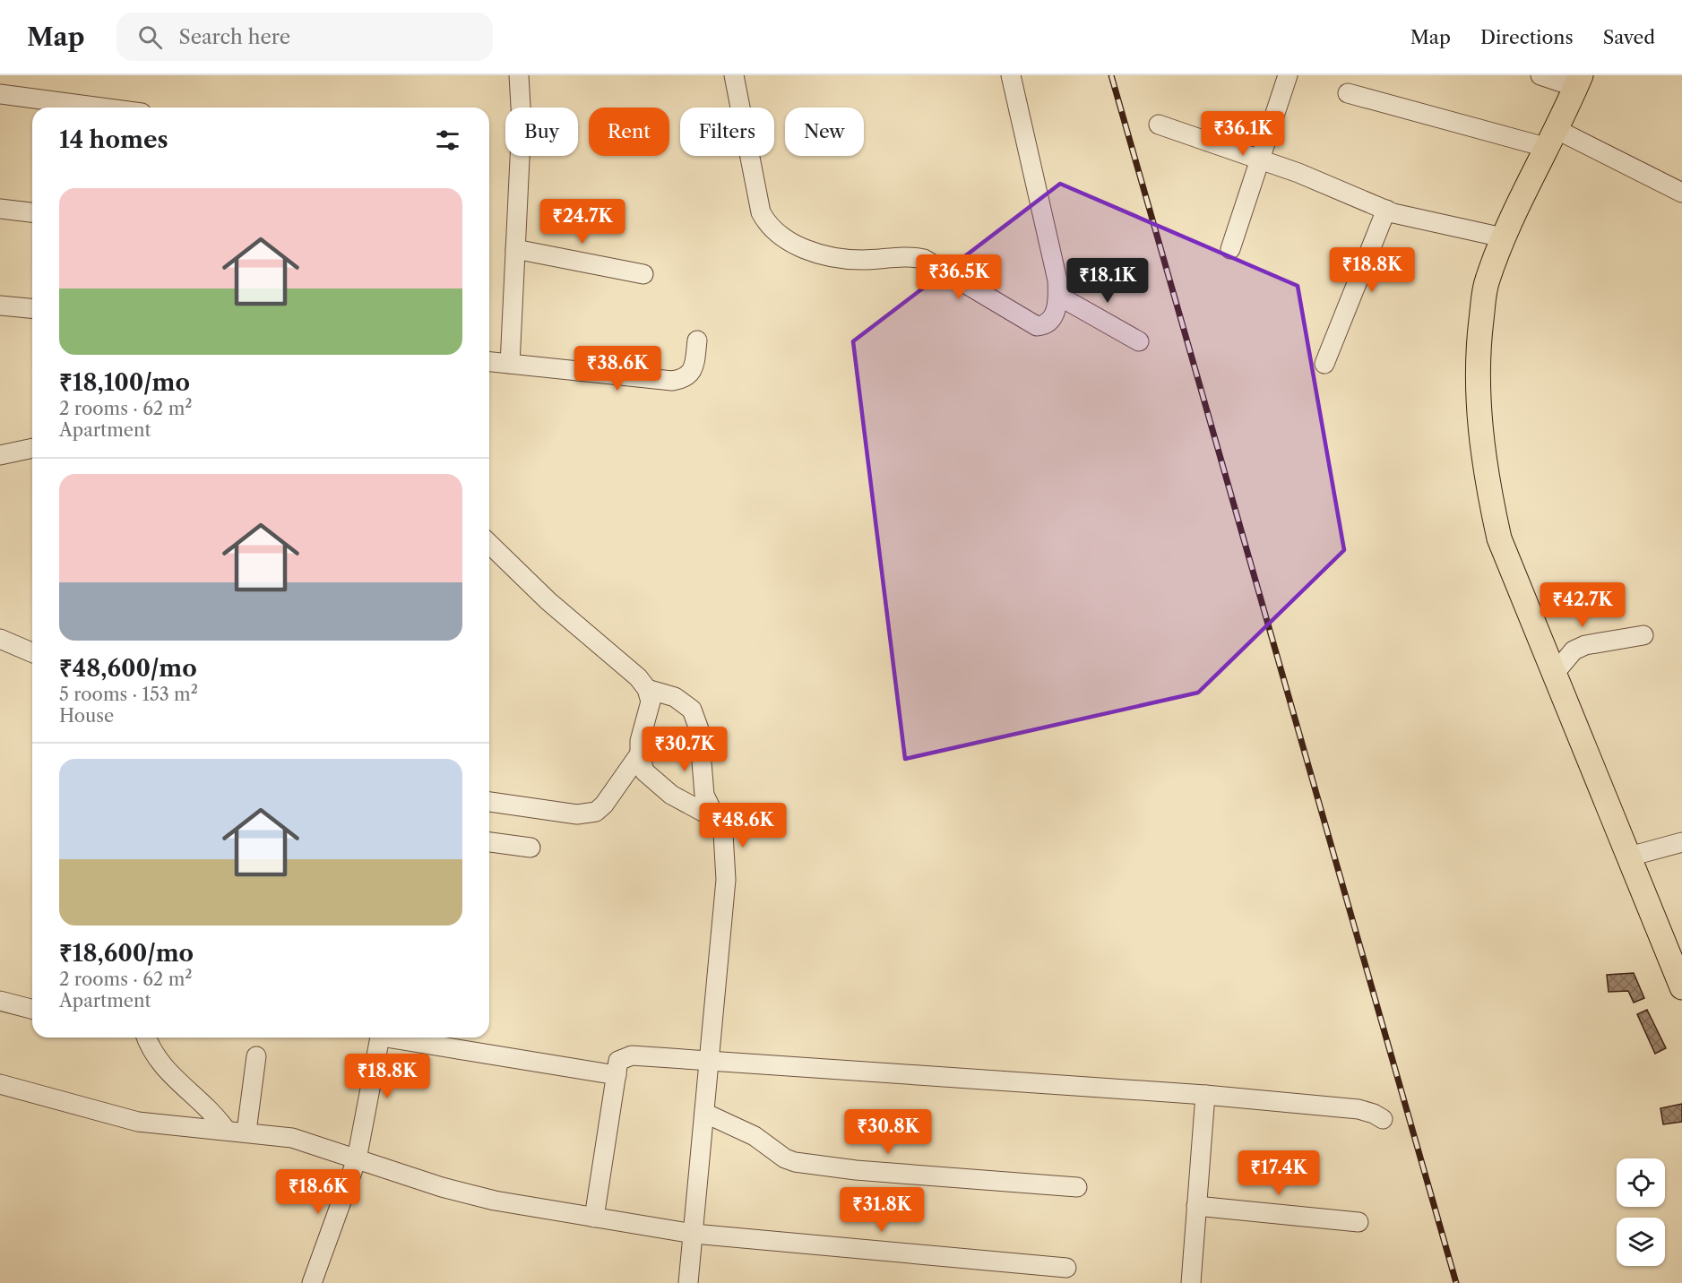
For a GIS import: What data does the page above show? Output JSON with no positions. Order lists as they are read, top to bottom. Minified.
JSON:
{"page":{"header":"Map","search":"Search here","nav":["Map","Directions","Saved"],"chip":["Buy","Rent","Filters","New"],"heading":"14 homes","price":["₹36.1K","₹24.7K","₹18.8K","₹36.5K","₹18.1K","₹38.6K","₹42.7K","₹30.7K","₹48.6K","₹18.8K","₹30.8K","₹17.4K","₹18.6K","₹31.8K"],"list":[{"name":"₹18,100/mo","note":"2 rooms · 62 m² · Apartment"},{"name":"₹48,600/mo","note":"5 rooms · 153 m² · House"},{"name":"₹18,600/mo","note":"2 rooms · 62 m² · Apartment"}]}}
